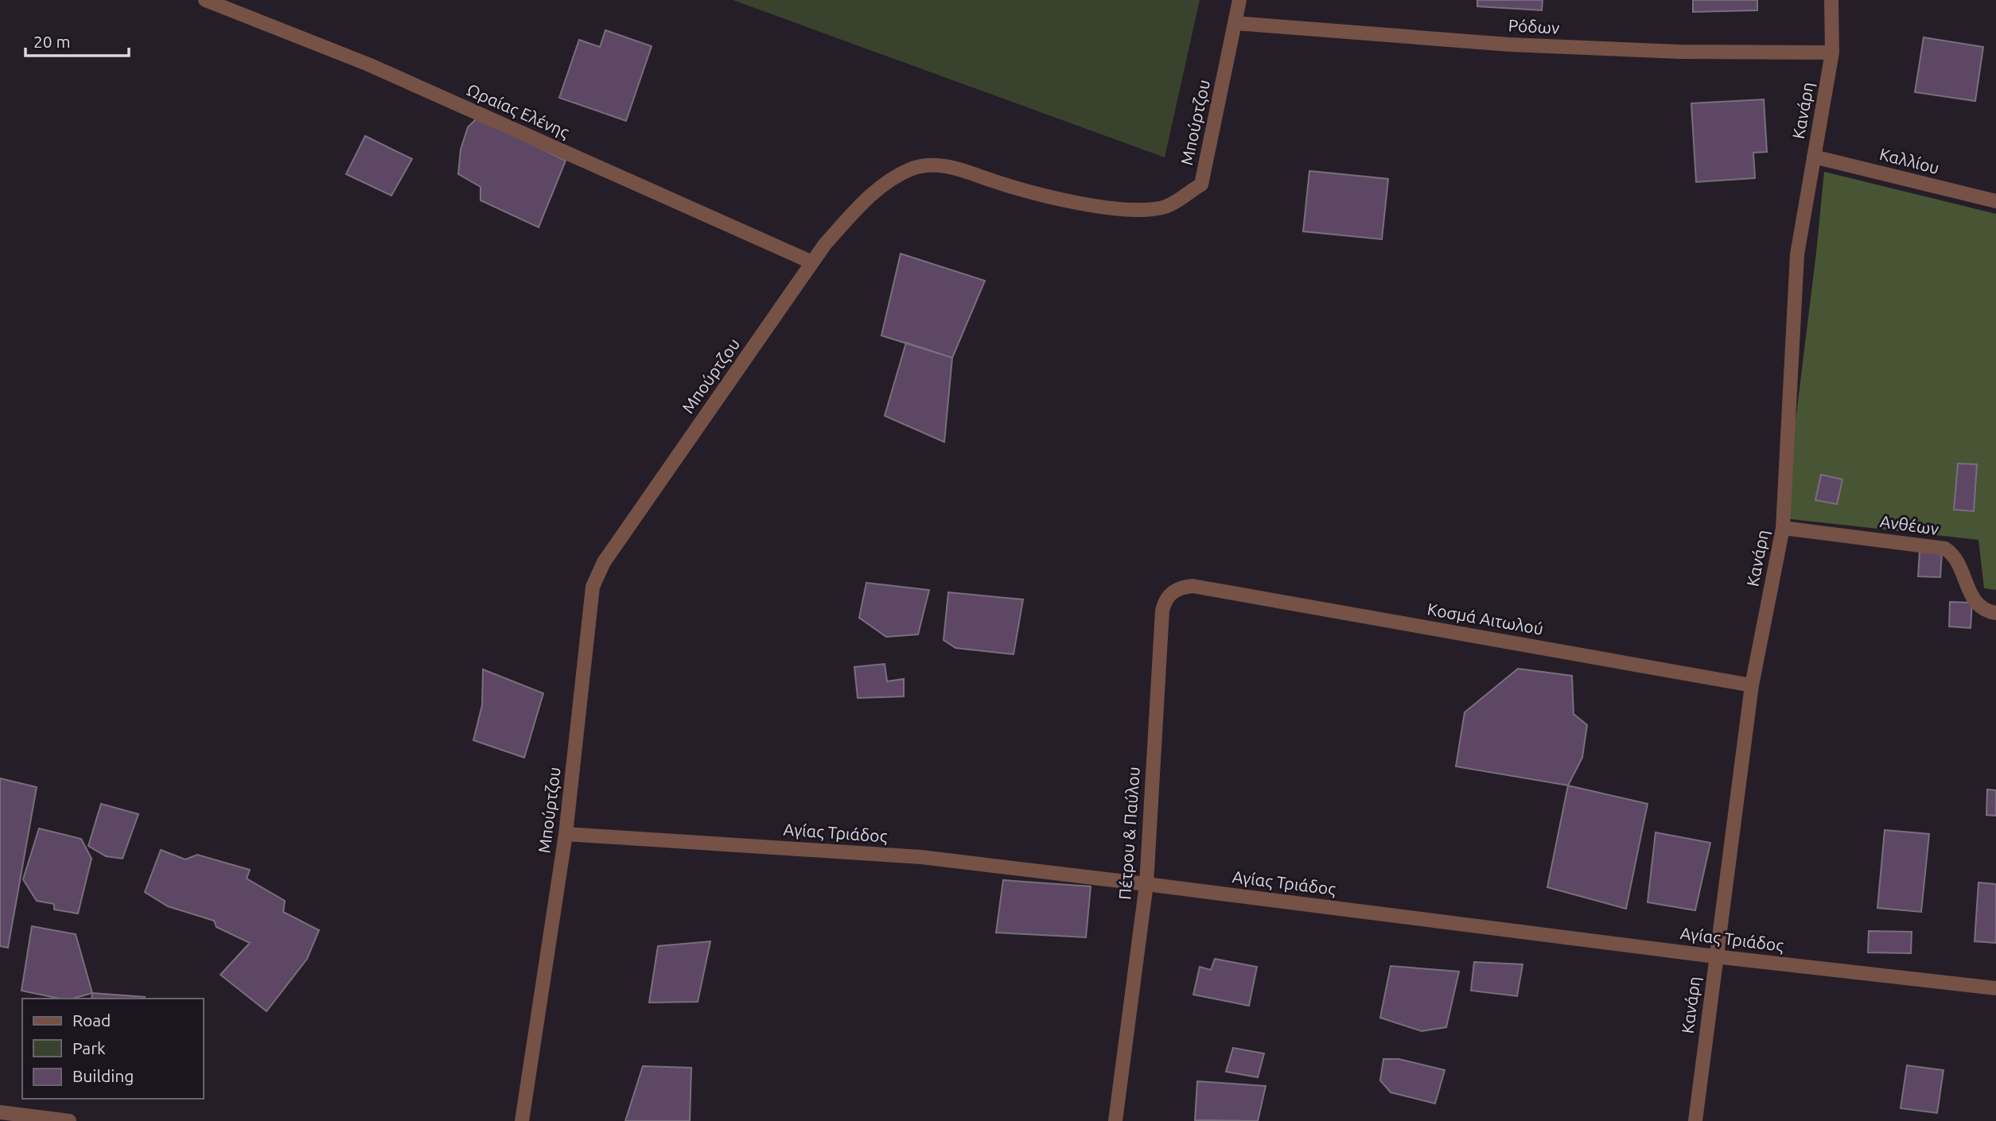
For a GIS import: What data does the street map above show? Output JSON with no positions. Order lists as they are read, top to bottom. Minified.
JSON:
{"streets":{"street":["Ρόδων","Κανάρη","Ωραίας Ελένης","Μπούρτζου","Καλλίου","Ανθέων","Κοσμά Αιτωλού","Αγίας Τριάδος","Πέτρου & Παύλου"]},"crossings":[["Ρόδων","Κανάρη"],["Ρόδων","Μπούρτζου"],["Κανάρη","Καλλίου"],["Κανάρη","Ανθέων"],["Κανάρη","Κοσμά Αιτωλού"],["Κανάρη","Αγίας Τριάδος"],["Ωραίας Ελένης","Μπούρτζου"],["Μπούρτζου","Αγίας Τριάδος"],["Κοσμά Αιτωλού","Πέτρου & Παύλου"],["Αγίας Τριάδος","Πέτρου & Παύλου"]],"legend":["Road","Park","Building"],"scale_bar":"20 m"}
